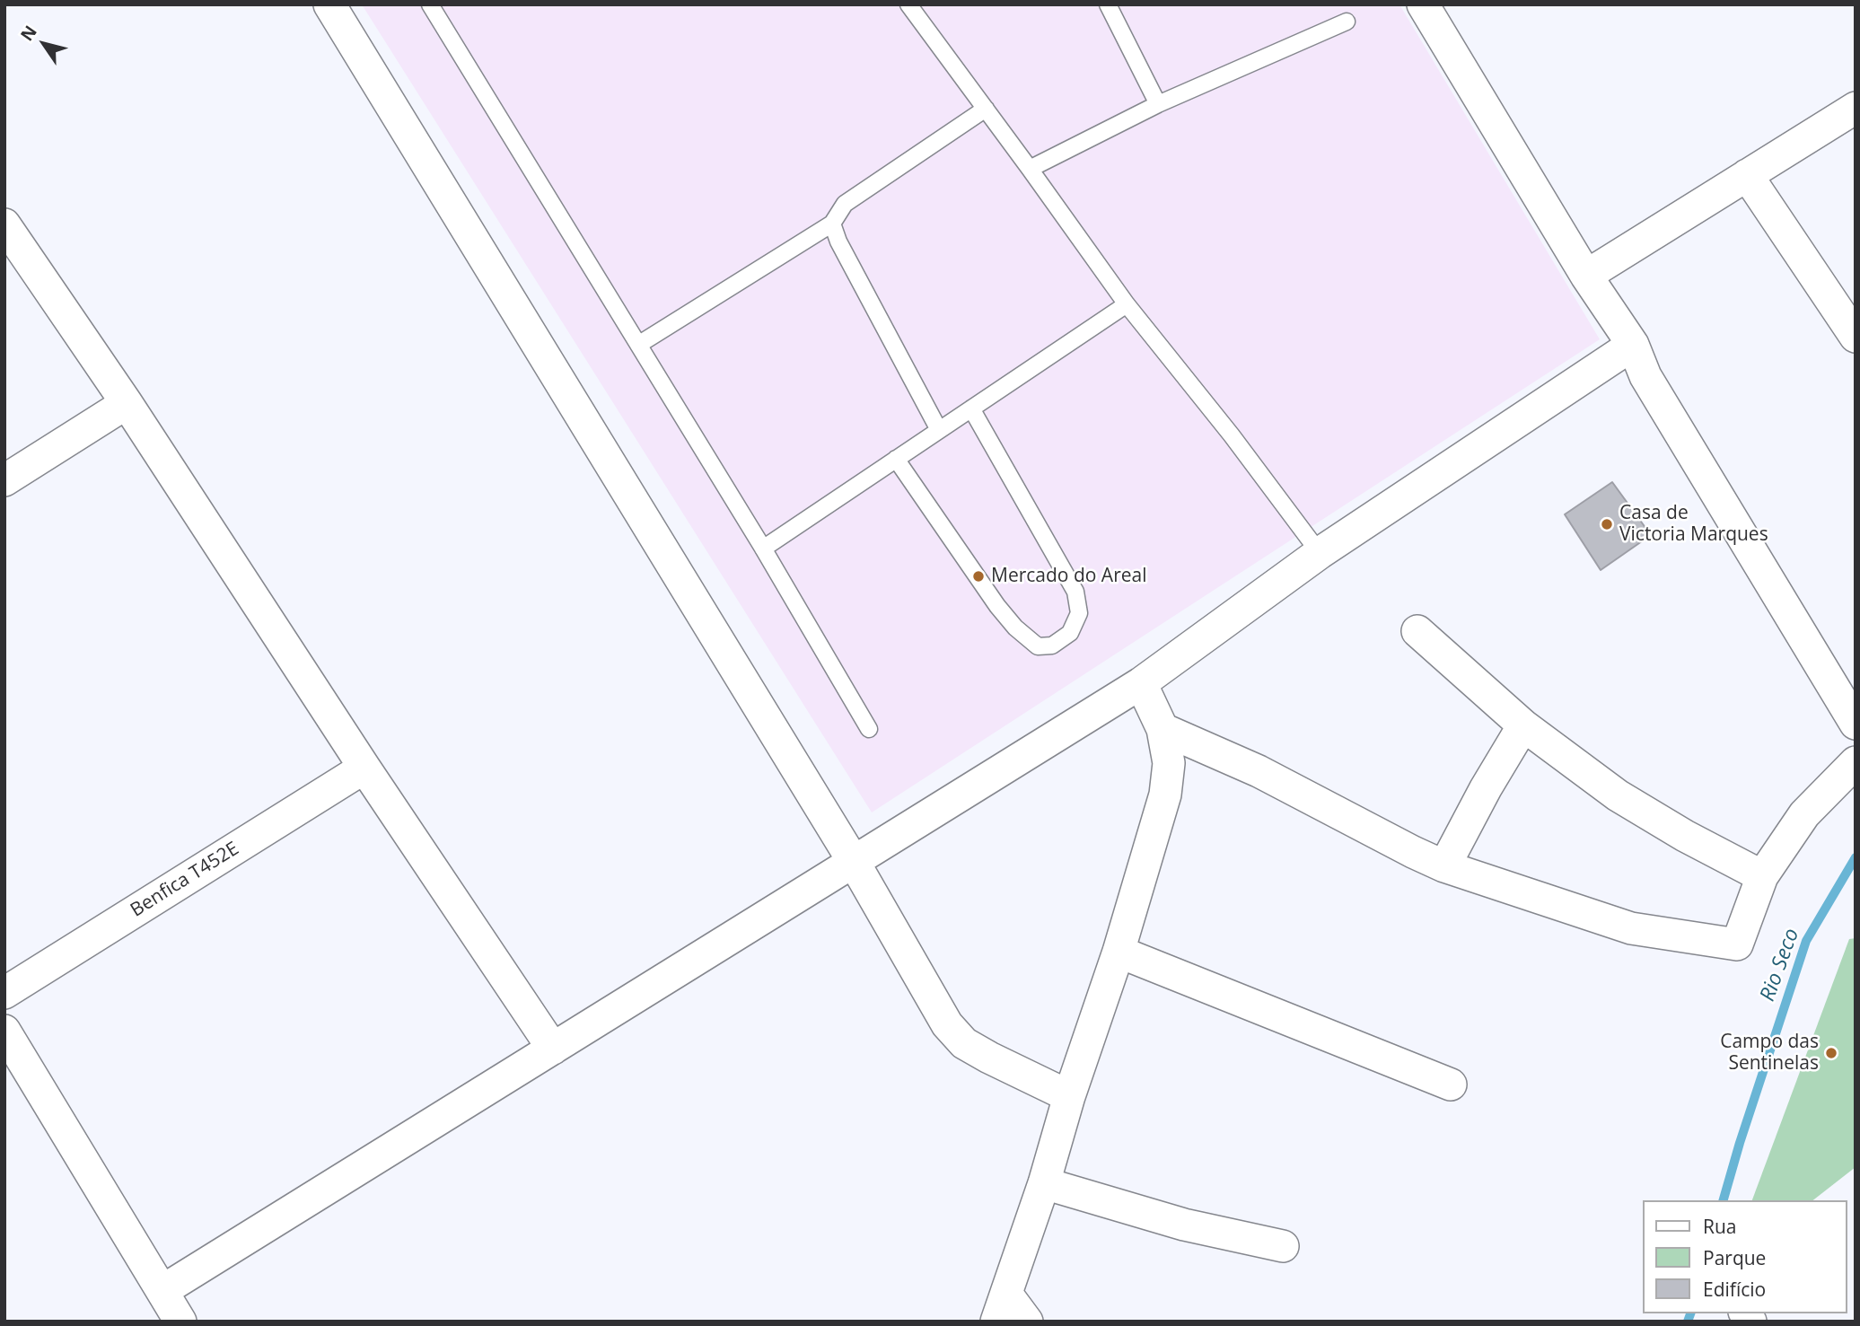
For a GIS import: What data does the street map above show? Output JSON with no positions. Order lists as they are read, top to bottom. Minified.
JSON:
{"streets":{"street":["Benfica T452E"]},"water":["Rio Seco"],"places":["Casa de Victoria Marques","Mercado do Areal","Campo das Sentinelas"],"legend":["Rua","Parque","Edifício"],"north":"top left"}
